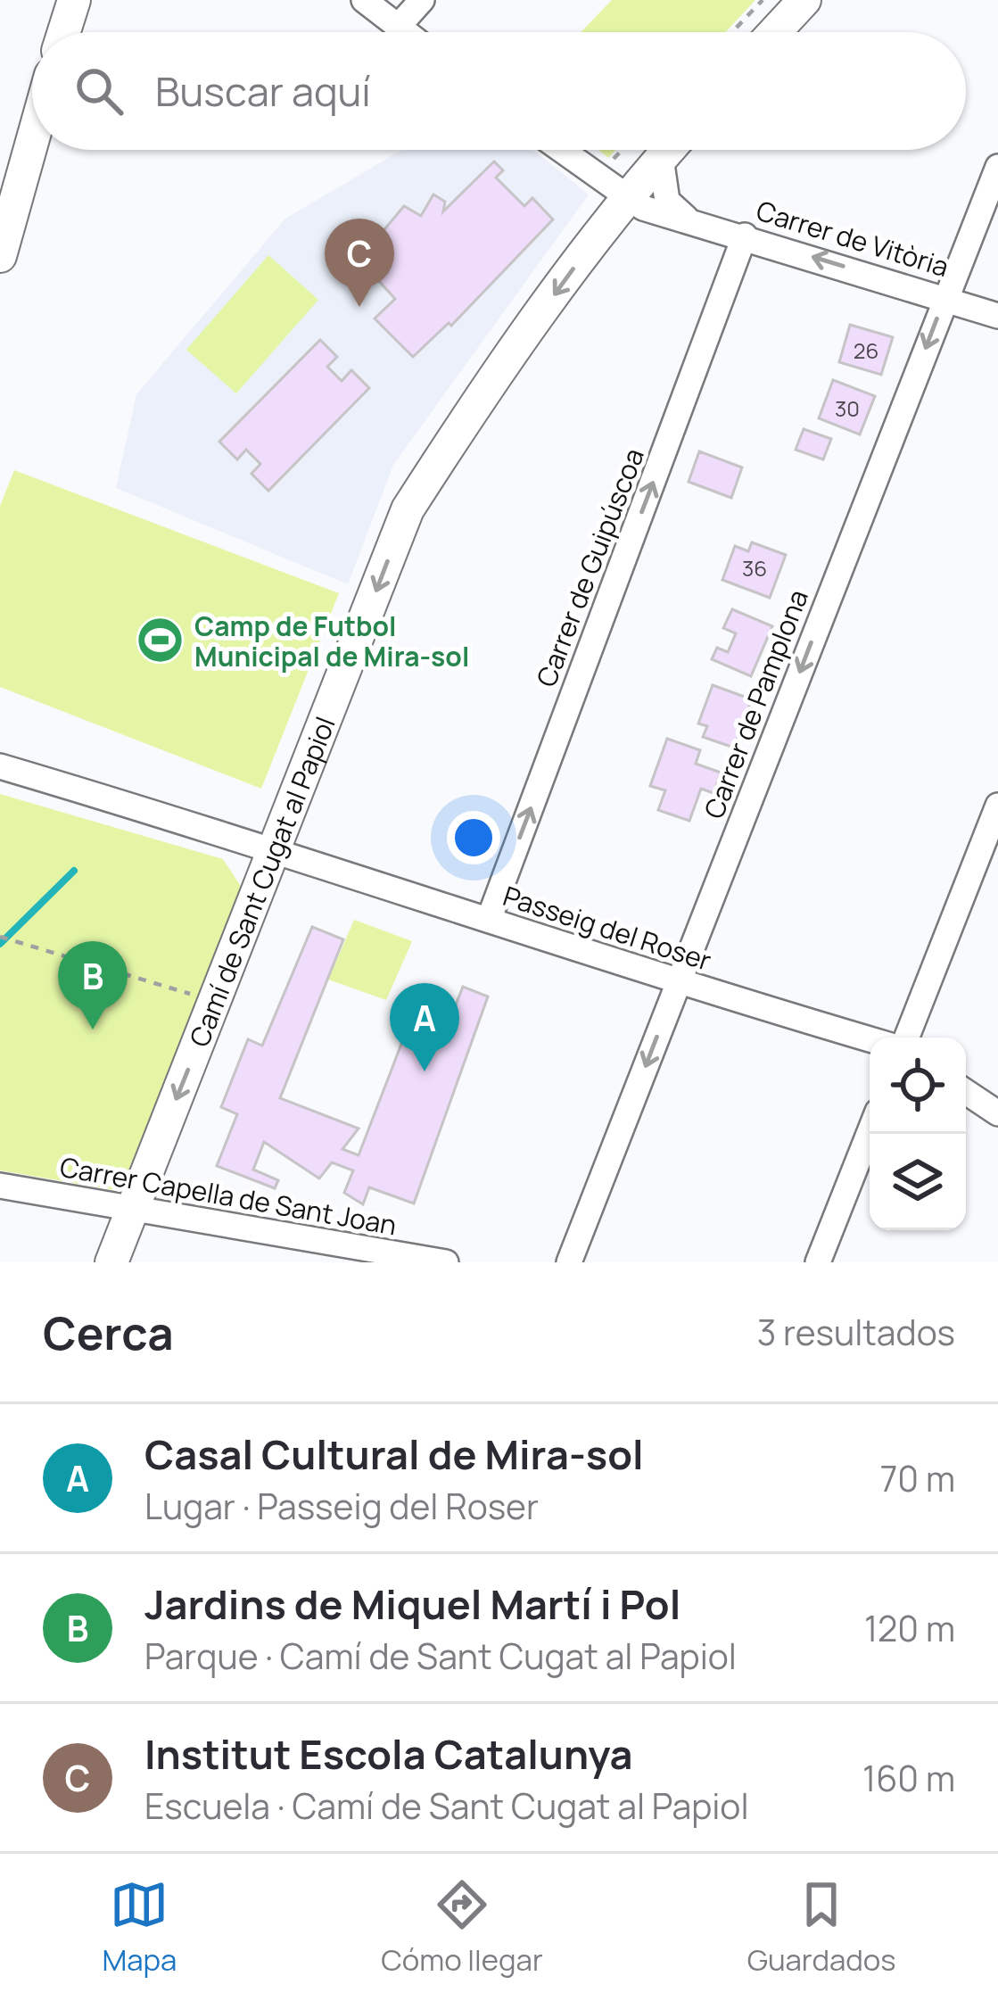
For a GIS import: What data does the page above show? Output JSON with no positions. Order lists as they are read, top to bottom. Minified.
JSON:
{"streets":{"street":["Carrer de Vitòria","Carrer de Guipúscoa","Carrer de Pamplona","Camí de Sant Cugat al Papiol","Passeig del Roser","Carrer Capella de Sant Joan"]},"crossings":[["Carrer de Vitòria","Carrer de Guipúscoa"],["Carrer de Vitòria","Carrer de Pamplona"],["Carrer de Vitòria","Camí de Sant Cugat al Papiol"],["Carrer de Guipúscoa","Passeig del Roser"],["Carrer de Pamplona","Passeig del Roser"],["Camí de Sant Cugat al Papiol","Passeig del Roser"],["Camí de Sant Cugat al Papiol","Carrer Capella de Sant Joan"]],"one_way":["Carrer de Vitòria","Carrer de Guipúscoa","Carrer de Pamplona","Camí de Sant Cugat al Papiol"],"places":{"sports":["Camp de Futbol Municipal de Mira-sol"]},"house_numbers":["26","30","36"],"page":{"search":"Buscar aquí","pins":["C","B","A"],"heading":["Cerca","3 resultados"],"list":[{"mark":"A","name":"Casal Cultural de Mira-sol","note":"Lugar · Passeig del Roser","value":"70 m"},{"mark":"B","name":"Jardins de Miquel Martí i Pol","note":"Parque · Camí de Sant Cugat al Papiol","value":"120 m"},{"mark":"C","name":"Institut Escola Catalunya","note":"Escuela · Camí de Sant Cugat al Papiol","value":"160 m"}],"nav":["Mapa","Cómo llegar","Guardados"]}}
